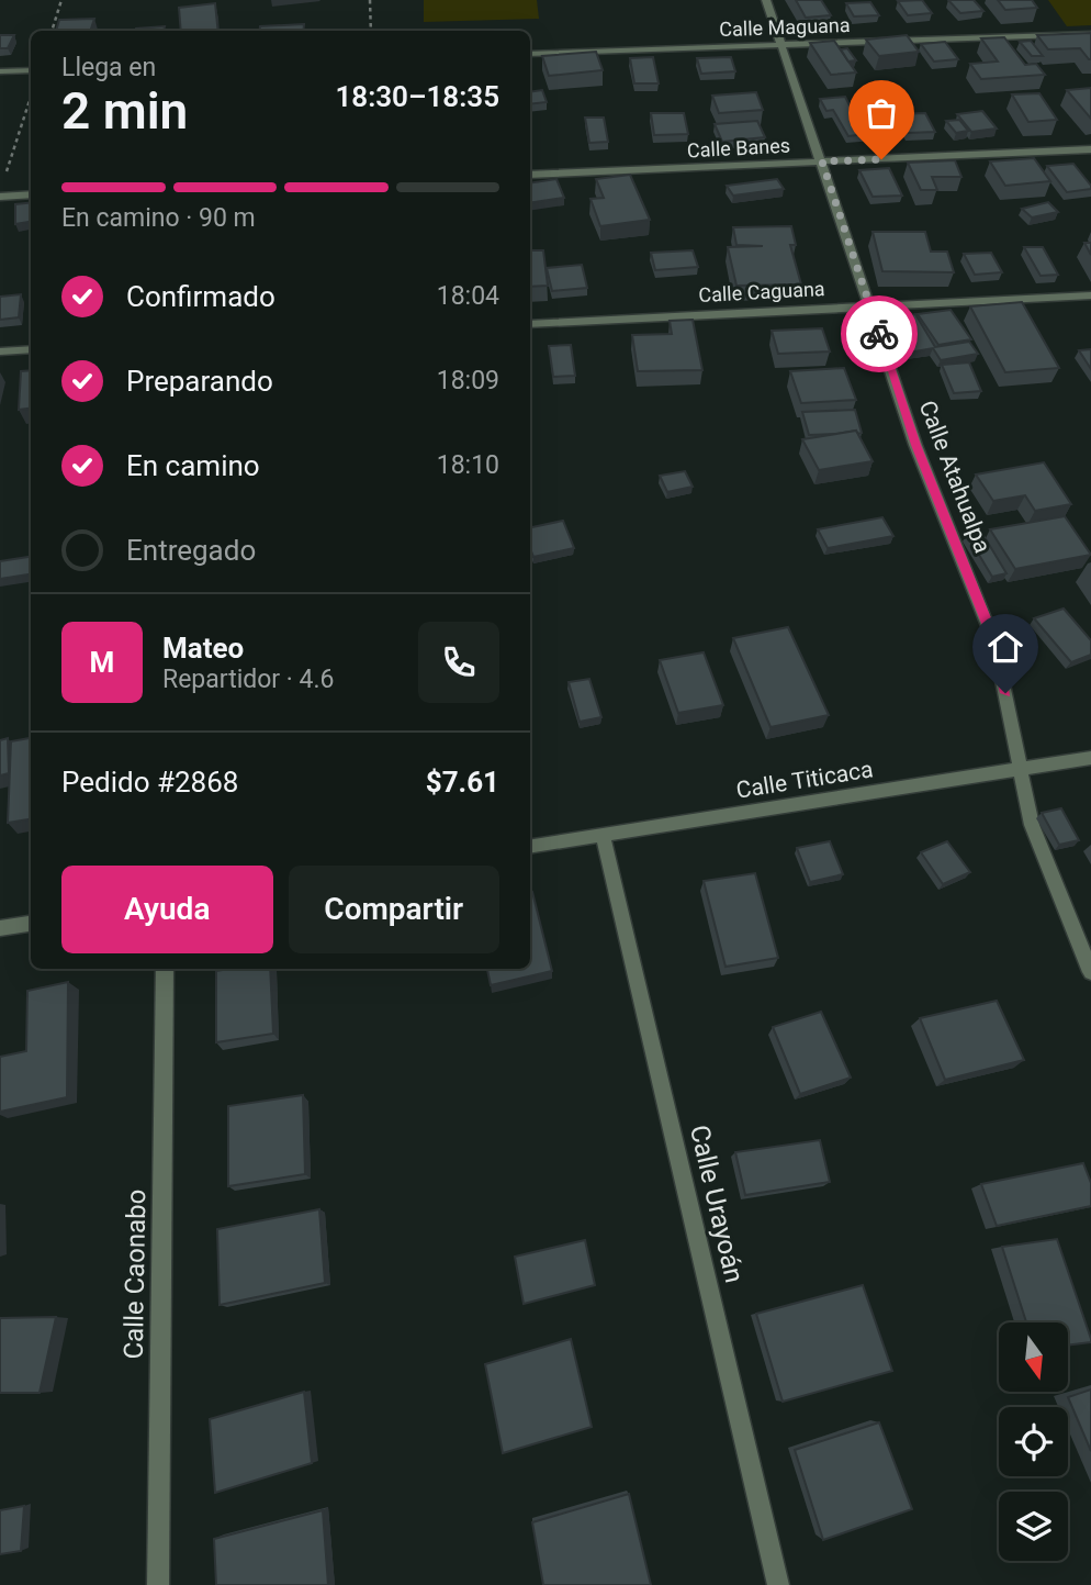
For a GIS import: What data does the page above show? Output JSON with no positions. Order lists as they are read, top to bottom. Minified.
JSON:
{"streets":{"street":["Calle Maguana","Calle Banes","Calle Caguana","Calle Atahualpa","Calle Titicaca","Calle Urayoán","Calle Caonabo"]},"crossings":[["Calle Maguana","Calle Atahualpa"],["Calle Banes","Calle Atahualpa"],["Calle Caguana","Calle Atahualpa"],["Calle Atahualpa","Calle Titicaca"],["Calle Titicaca","Calle Urayoán"]],"north":"bottom","page":{"heading":["2 min","Llega en","18:30–18:35"],"panel":["Mateo","Repartidor · 4.6","Pedido #2868","$7.61"],"bar":"En camino · 90 m","list":[["Confirmado","18:04"],["Preparando","18:09"],["En camino","18:10"],"Entregado"],"round":"M","buttons":["Ayuda","Compartir"]}}
